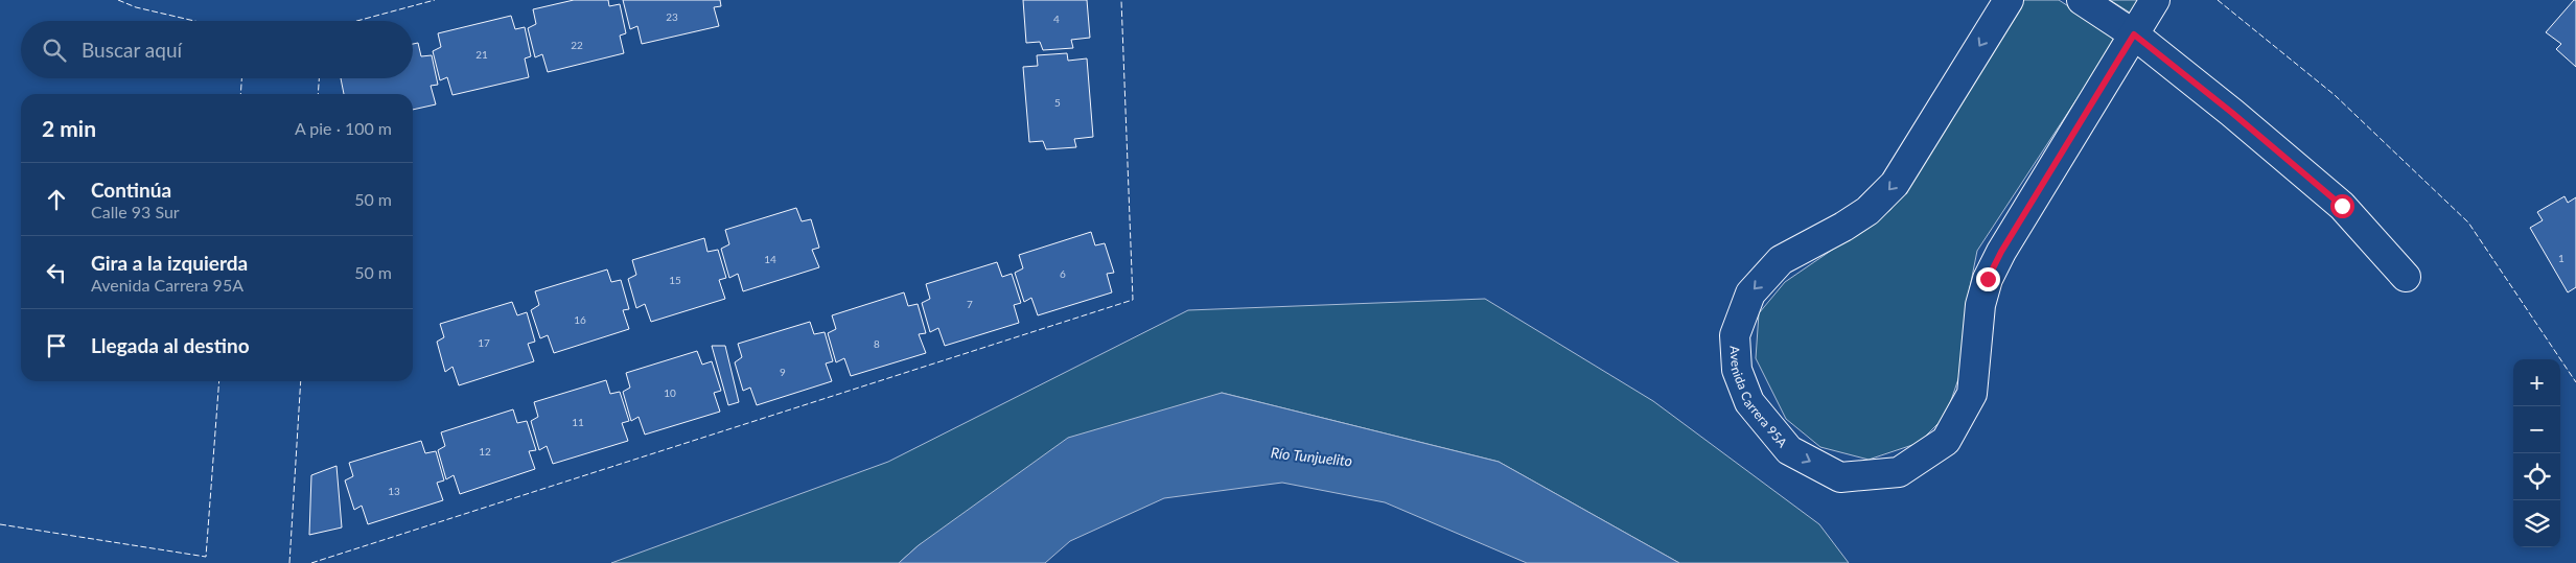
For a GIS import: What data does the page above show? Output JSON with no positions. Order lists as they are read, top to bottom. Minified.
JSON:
{"streets":{"main road":["Avenida Carrera 95A"]},"water":["Río Tunjuelito"],"house_numbers":["23","4","22","21","5","1","14","6","15","7","16","17","8","9","10","11","12","13"],"page":{"search":"Buscar aquí","heading":["2 min","A pie · 100 m"],"list":[["Continúa","Calle 93 Sur","50 m"],["Gira a la izquierda","Avenida Carrera 95A","50 m"],"Llegada al destino"],"map_buttons":["+","−"]}}
